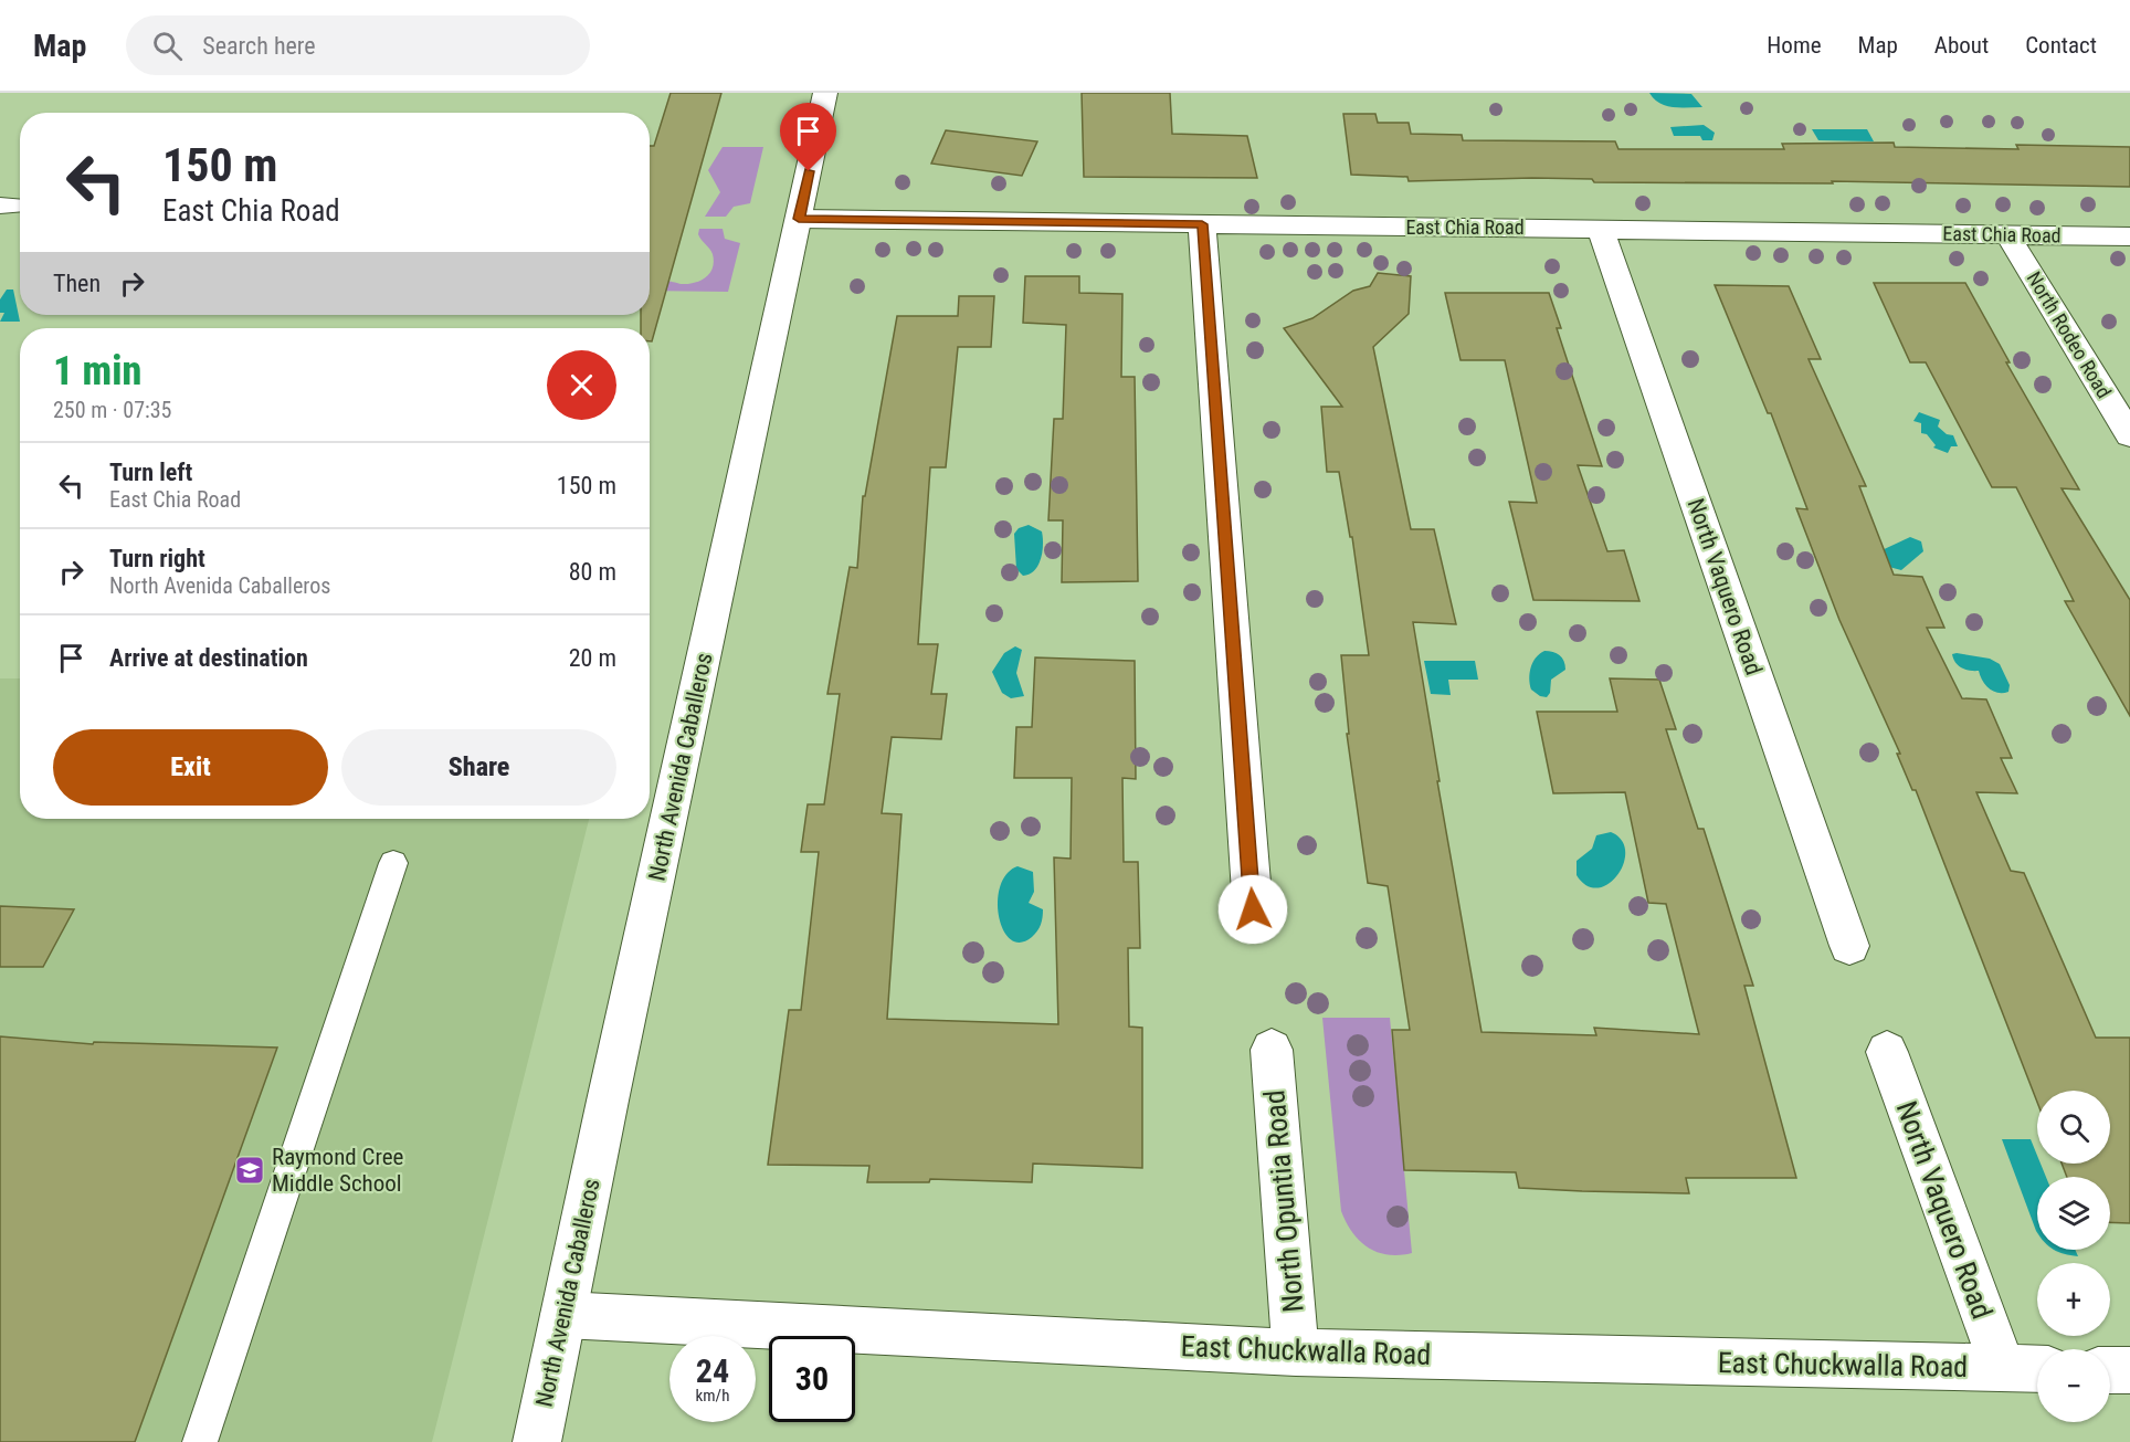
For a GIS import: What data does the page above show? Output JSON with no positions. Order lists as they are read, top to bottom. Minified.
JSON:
{"streets":{"street":["East Chia Road","North Rodeo Road","North Vaquero Road","North Avenida Caballeros","North Opuntia Road","East Chuckwalla Road"]},"crossings":[["East Chia Road","North Rodeo Road"],["East Chia Road","North Vaquero Road"],["East Chia Road","North Avenida Caballeros"],["North Vaquero Road","East Chuckwalla Road"],["North Avenida Caballeros","East Chuckwalla Road"],["North Opuntia Road","East Chuckwalla Road"]],"places":{"school or university":["Raymond Cree Middle School"]},"page":{"header":"Map","search":"Search here","nav":["Home","Map","About","Contact"],"turn":["150 m","East Chia Road"],"then":"Then","heading":["1 min","250 m · 07:35"],"list":[{"name":"Turn left","note":"East Chia Road","value":"150 m"},{"name":"Turn right","note":"North Avenida Caballeros","value":"80 m"},{"name":"Arrive at destination","value":"20 m"}],"buttons":["Exit","Share"],"map_buttons":["+","−"],"speed":"24 km/h","limit":"30"}}
